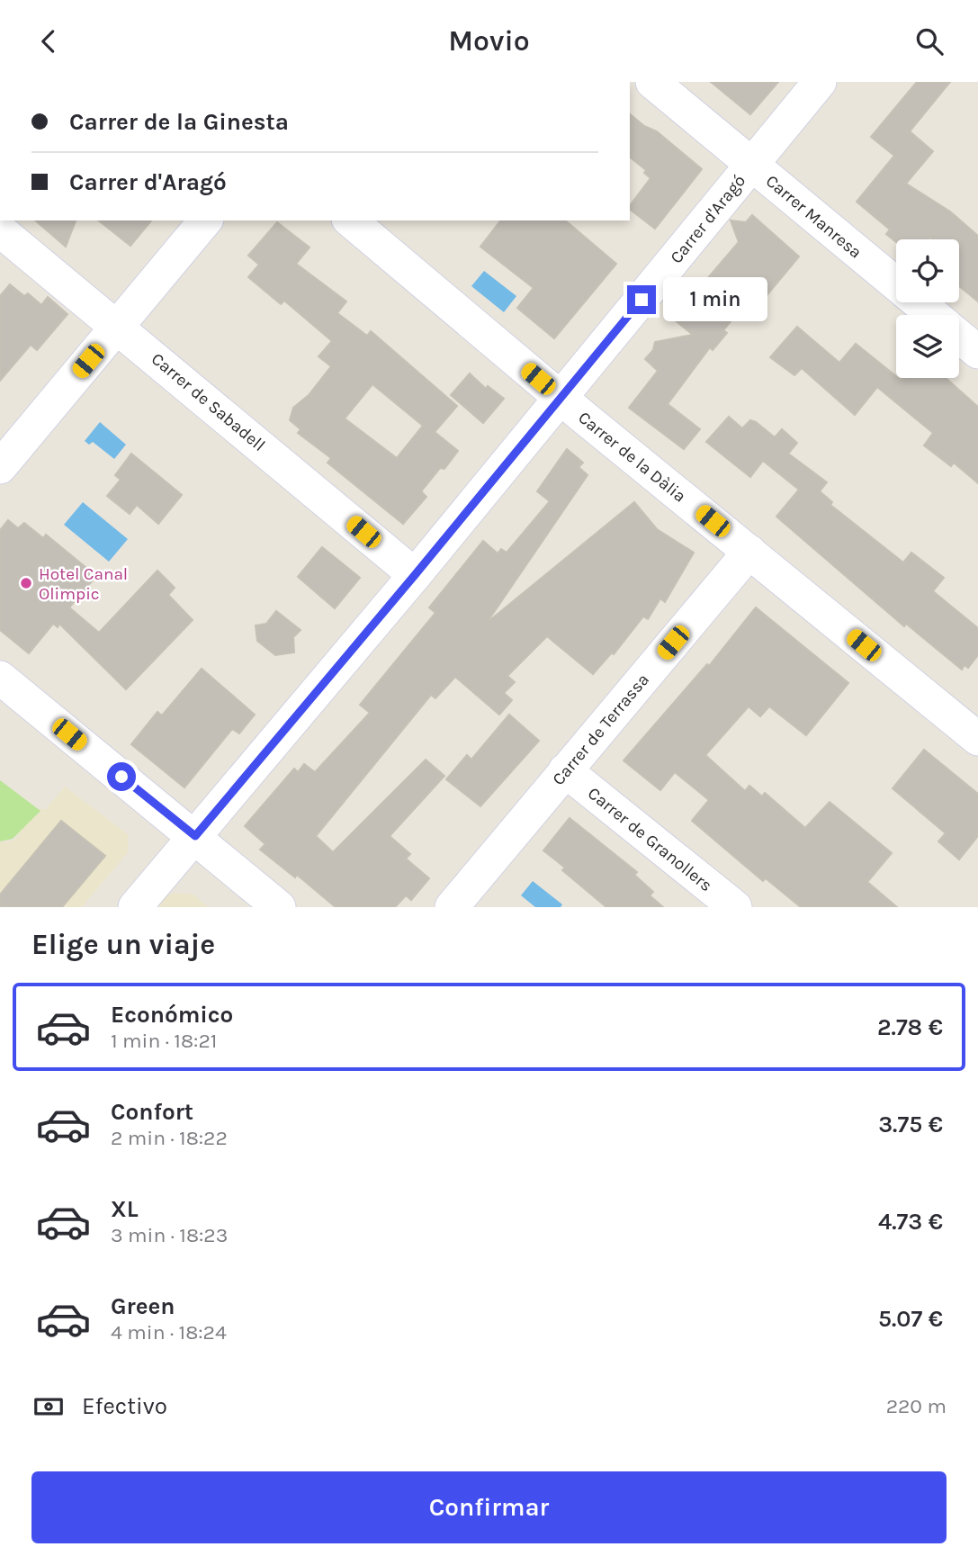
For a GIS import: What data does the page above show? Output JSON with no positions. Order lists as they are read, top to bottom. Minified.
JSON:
{"streets":{"street":["Carrer Manresa","Carrer d'Aragó","Carrer de Sabadell","Carrer de la Dàlia","Carrer de Terrassa","Carrer de Granollers"]},"crossings":[["Carrer Manresa","Carrer d'Aragó"],["Carrer d'Aragó","Carrer de Sabadell"],["Carrer d'Aragó","Carrer de la Dàlia"],["Carrer de la Dàlia","Carrer de Terrassa"],["Carrer de Terrassa","Carrer de Granollers"]],"places":["Hotel Canal Olimpic"],"page":{"header":"Movio","banner":["Carrer de la Ginesta","Carrer d'Aragó"],"bubble":"1 min","heading":"Elige un viaje","list":[{"name":"Económico","note":"1 min · 18:21","value":"2.78 €"},{"name":"Confort","note":"2 min · 18:22","value":"3.75 €"},{"name":"XL","note":"3 min · 18:23","value":"4.73 €"},{"name":"Green","note":"4 min · 18:24","value":"5.07 €"}],"pay":["Efectivo","220 m"],"buttons":"Confirmar"}}
